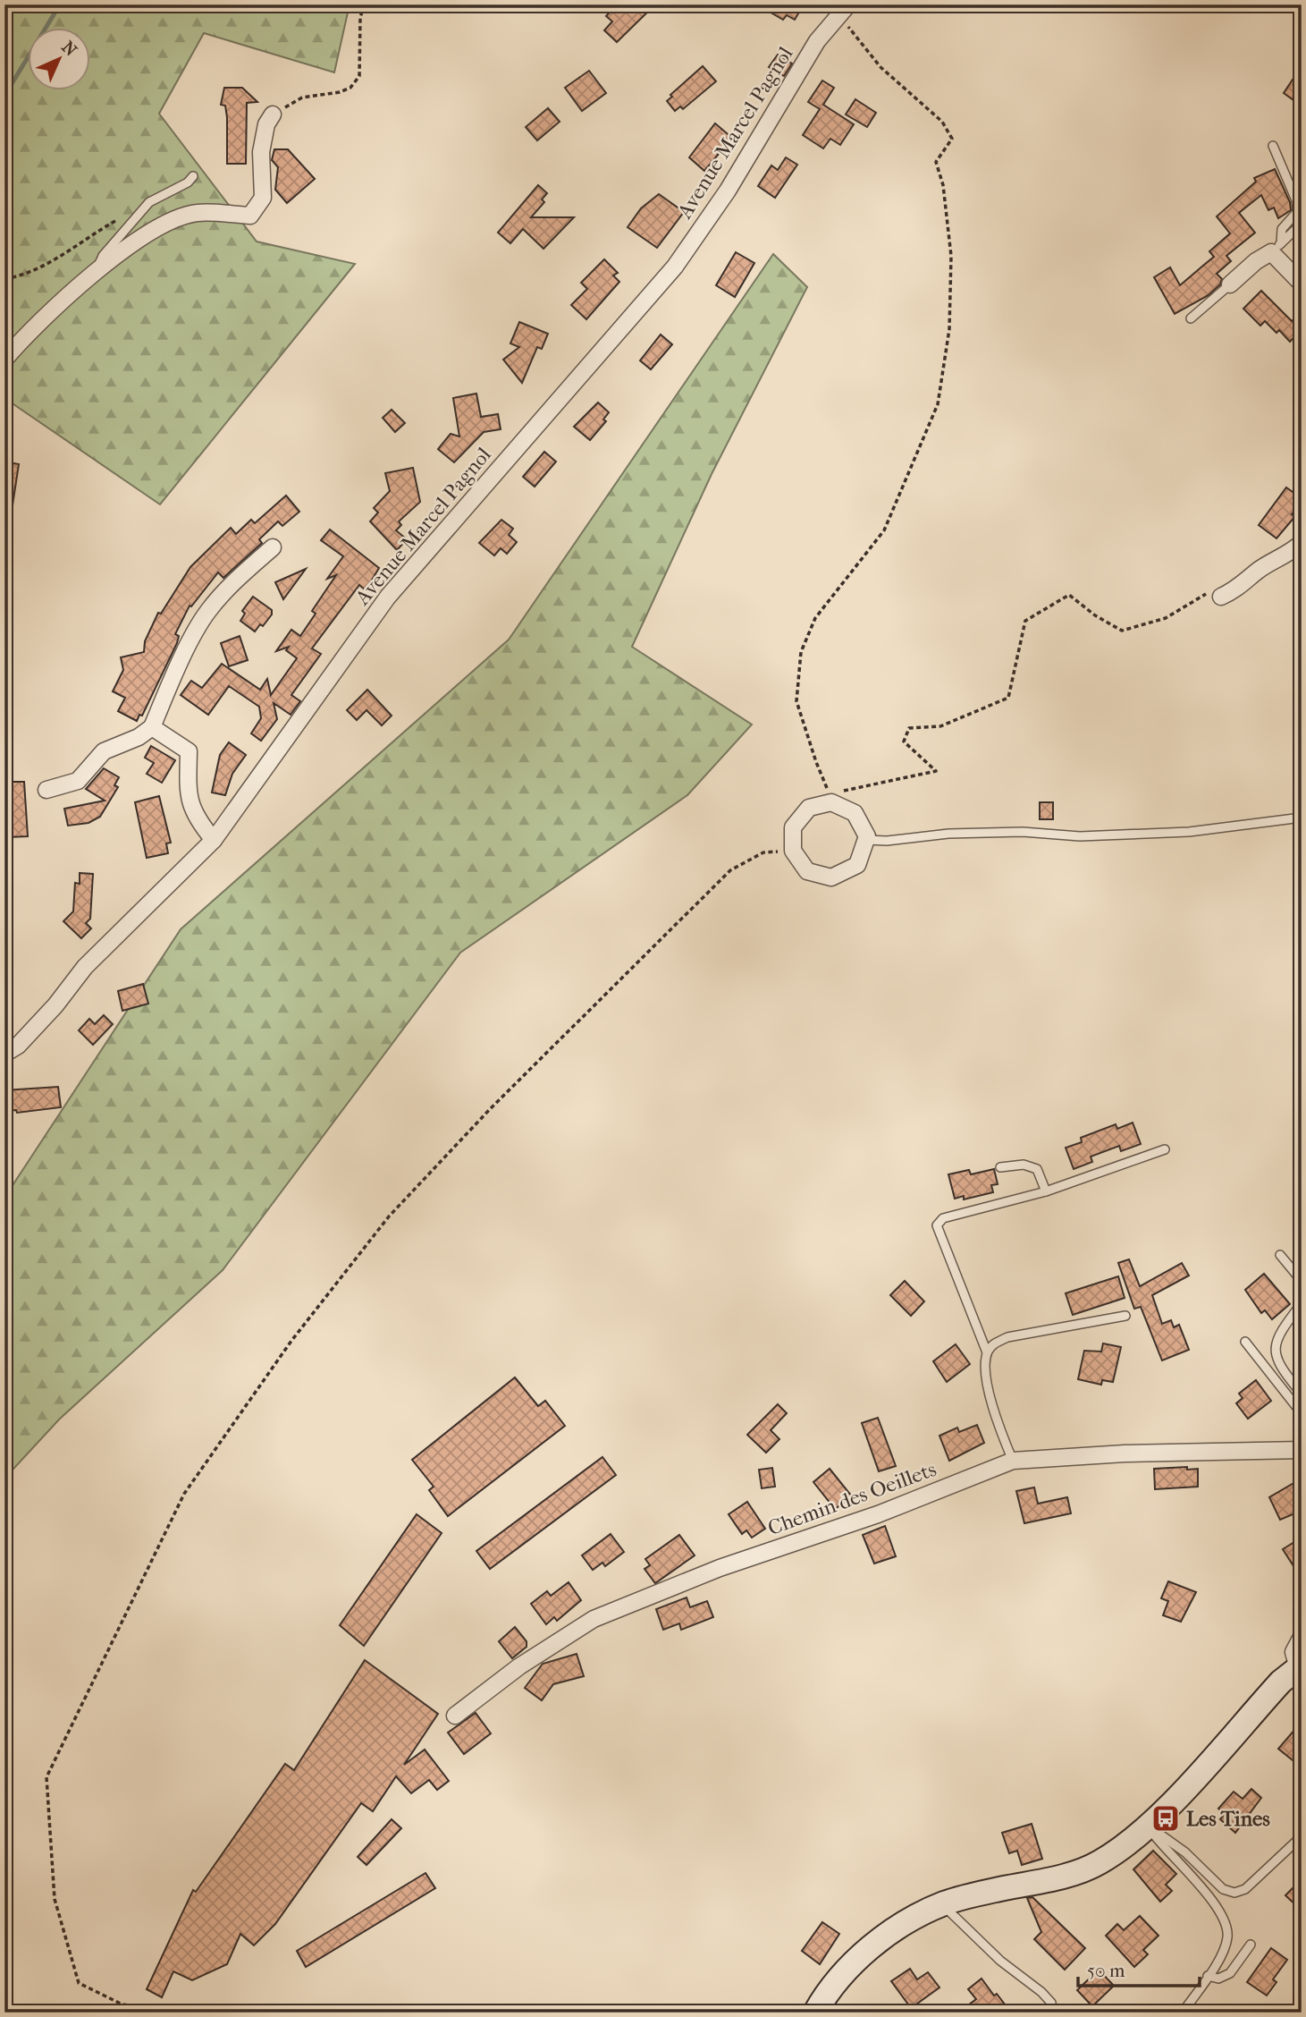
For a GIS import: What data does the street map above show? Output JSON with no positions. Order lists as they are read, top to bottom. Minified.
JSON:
{"streets":{"street":["Avenue Marcel Pagnol","Chemin des Oeillets"]},"places":{"bus stop":["Les Tines"]},"scale_bar":"50 m","north":"top right"}
